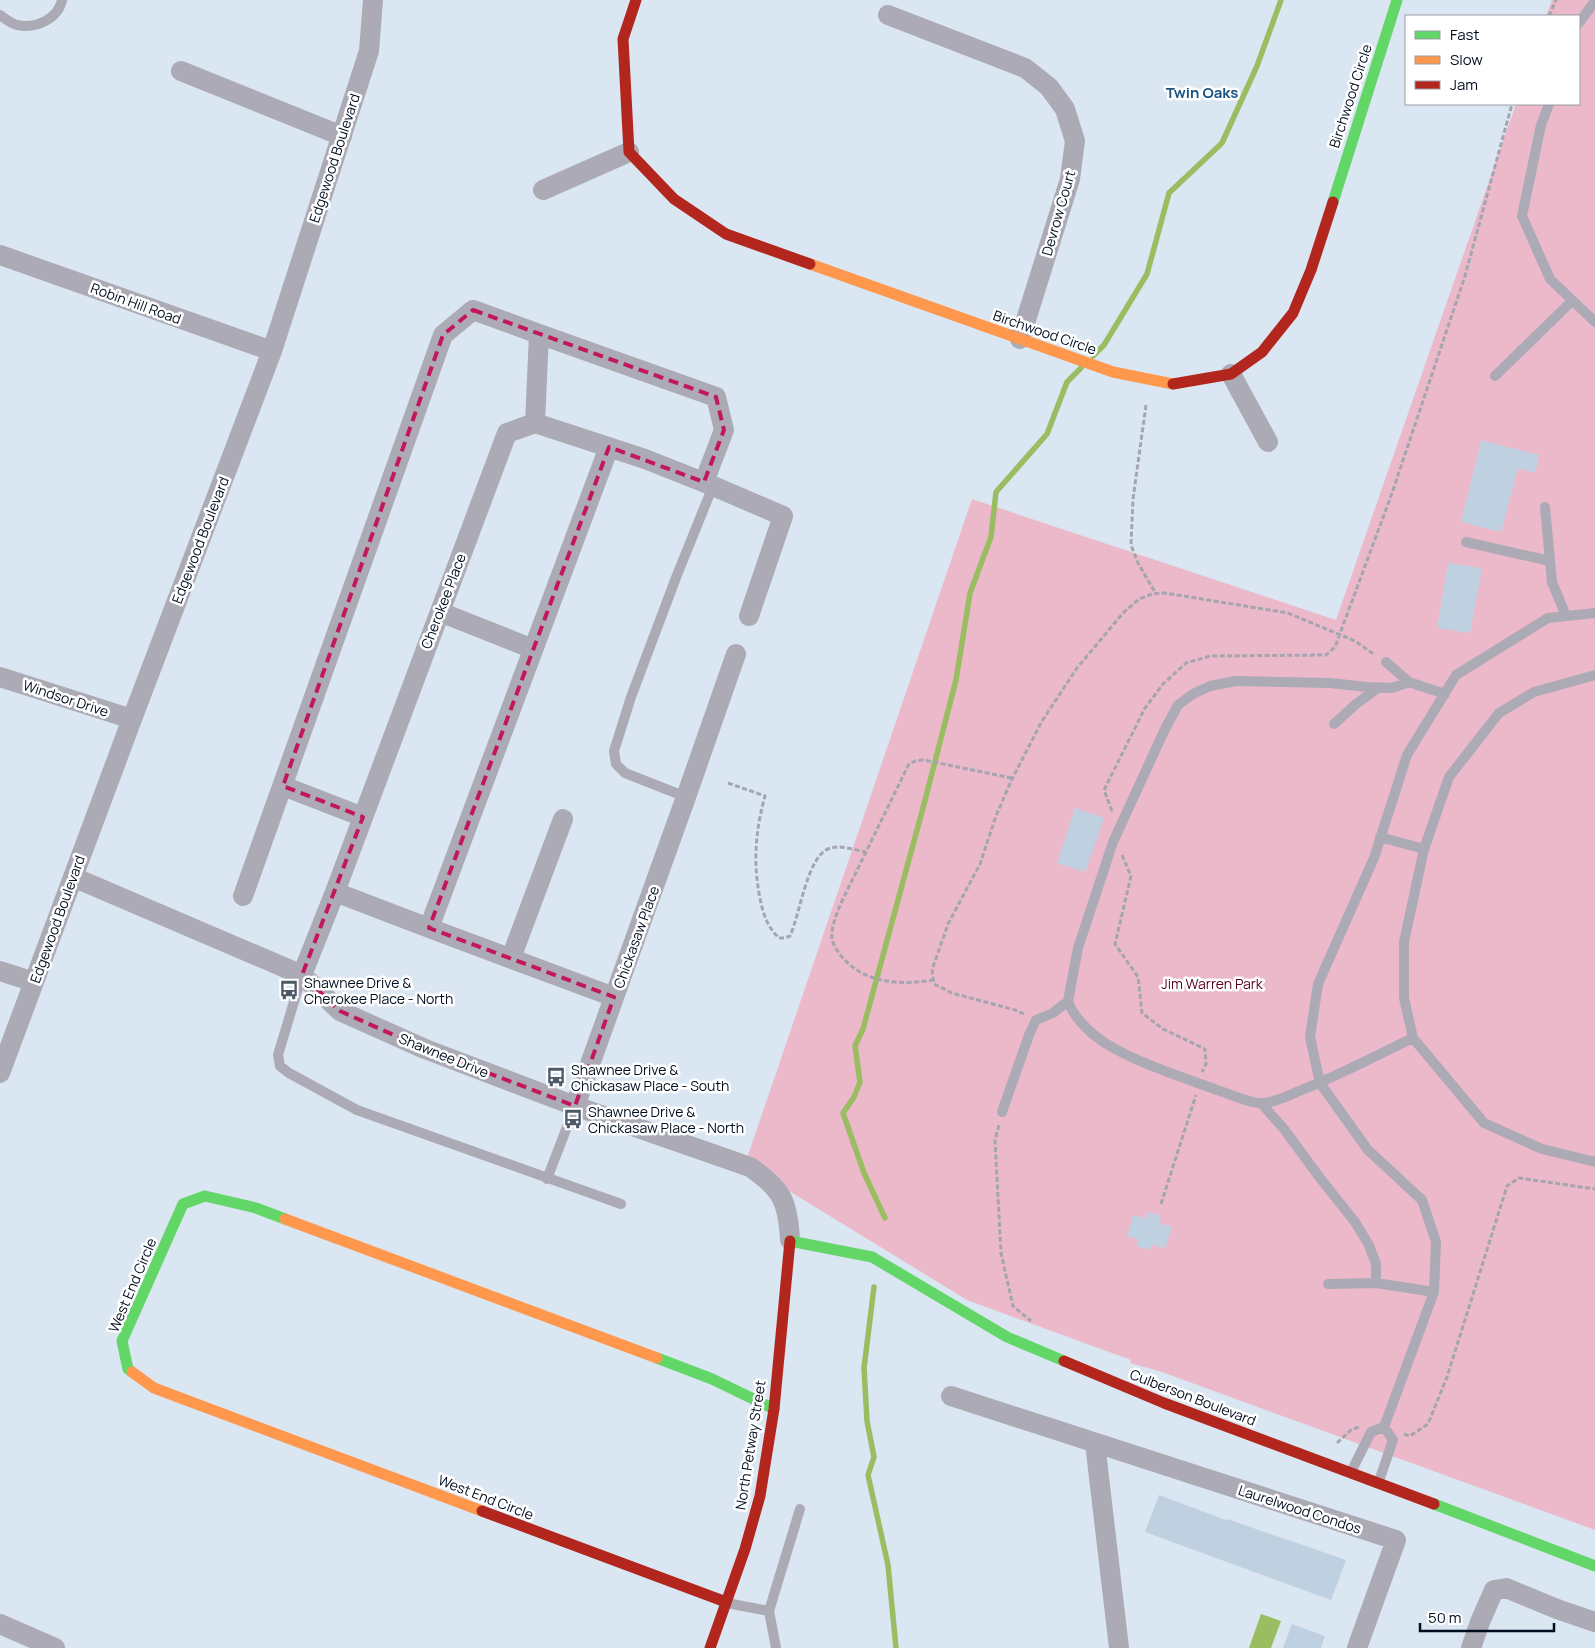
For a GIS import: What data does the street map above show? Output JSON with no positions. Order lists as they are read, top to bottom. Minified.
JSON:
{"streets":{"street":["Birchwood Circle","Edgewood Boulevard","Devrow Court","Robin Hill Road","Cherokee Place","Windsor Drive","Chickasaw Place","Shawnee Drive","West End Circle","Culberson Boulevard","North Petway Street","Laurelwood Condos"]},"crossings":[["Birchwood Circle","Devrow Court"],["Edgewood Boulevard","Robin Hill Road"],["Edgewood Boulevard","Windsor Drive"],["Edgewood Boulevard","Shawnee Drive"],["Cherokee Place","Shawnee Drive"],["Chickasaw Place","Shawnee Drive"],["Shawnee Drive","Culberson Boulevard"],["Shawnee Drive","North Petway Street"],["West End Circle","North Petway Street"],["Culberson Boulevard","North Petway Street"]],"districts":["Twin Oaks"],"parks":["Jim Warren Park"],"places":{"bus stop":["Shawnee Drive & Cherokee Place - North","Shawnee Drive & Chickasaw Place - South","Shawnee Drive & Chickasaw Place - North"]},"legend":["Fast","Slow","Jam"],"scale_bar":"50 m"}
